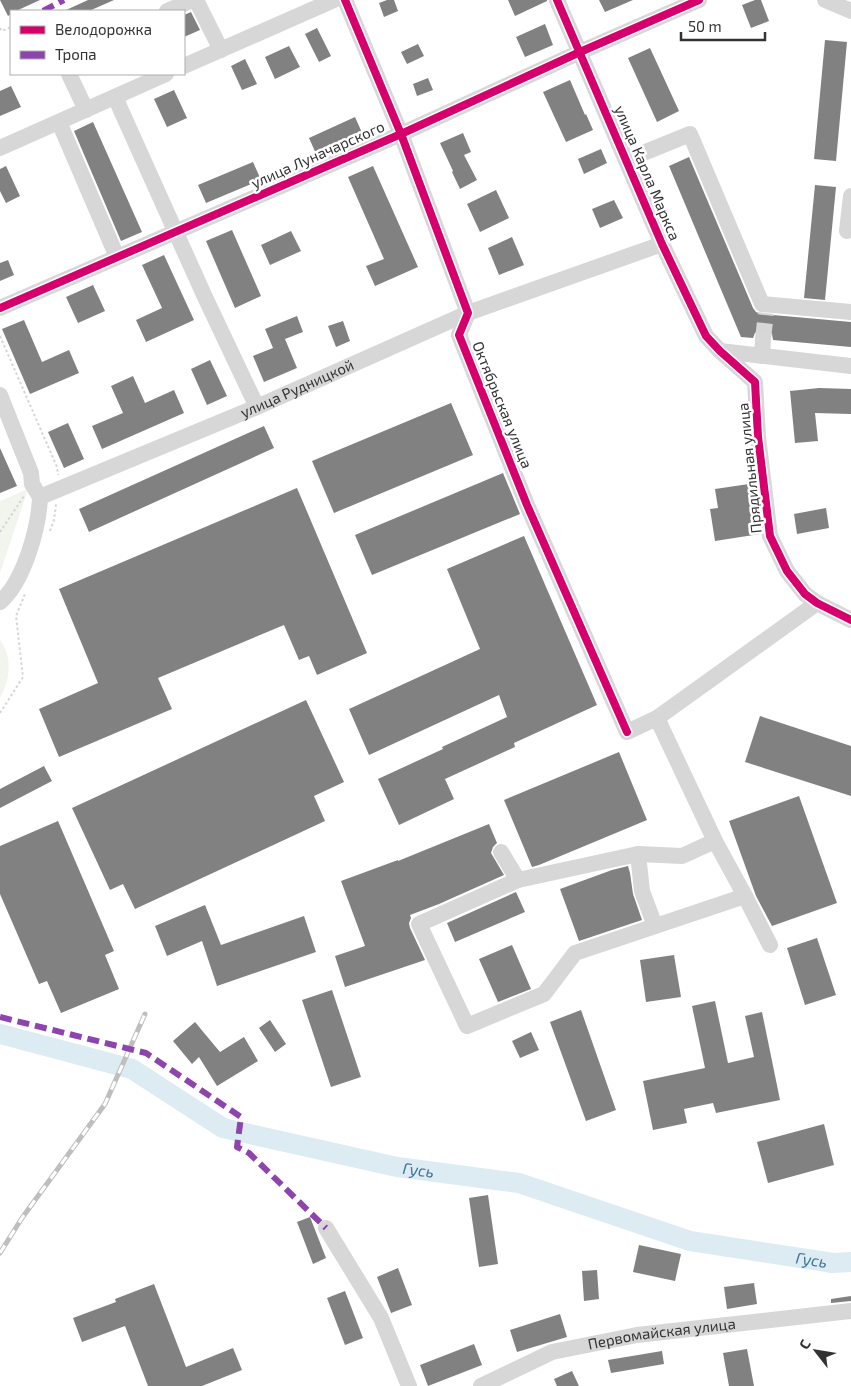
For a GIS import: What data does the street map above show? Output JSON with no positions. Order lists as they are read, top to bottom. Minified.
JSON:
{"streets":{"street":["улица Луначарского","улица Карла Маркса","улица Рудницкой","Октябрьская улица","Прядильная улица","Первомайская улица"]},"crossings":[["улица Луначарского","улица Карла Маркса"],["улица Карла Маркса","улица Рудницкой"],["улица Карла Маркса","Прядильная улица"],["улица Рудницкой","Октябрьская улица"]],"water":["Гусь"],"legend":["Велодорожка","Тропа"],"scale_bar":"50 m","north":"top left"}
